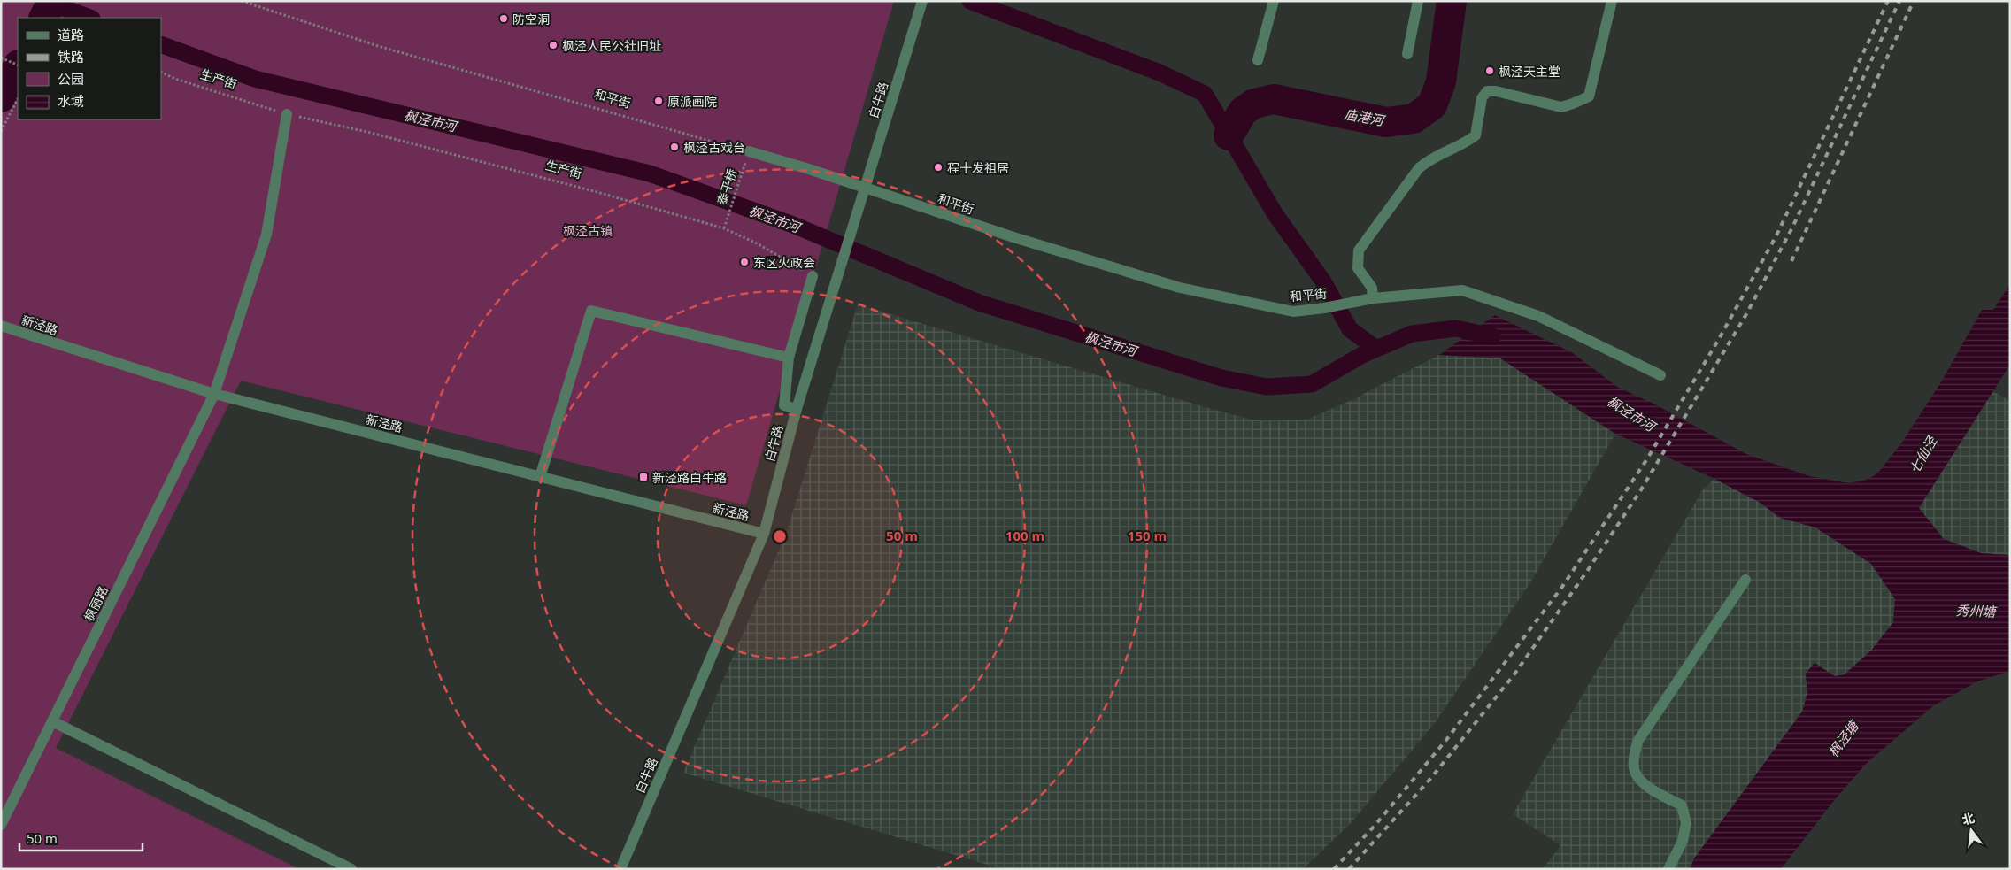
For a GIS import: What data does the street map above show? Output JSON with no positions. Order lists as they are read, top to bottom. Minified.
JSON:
{"streets":{"street":["和平街","白牛路","新泾路","枫丽路"],"path":["生产街","泰平桥"]},"crossings":[["生产街","泰平桥"],["生产街","枫丽路"],["和平街","泰平桥"],["白牛路","新泾路"],["新泾路","枫丽路"]],"water":["庙港河","枫泾市河","七仙泾","秀州塘","枫泾塘"],"parks":["枫泾古镇"],"places":{"other":["防空洞","枫泾人民公社旧址","枫泾天主堂","原派画院","枫泾古戏台","程十发祖居","东区火政会"],"transit":["新泾路白牛路"]},"legend":["道路","铁路","公园","水域"],"scale_bar":"50 m","north":"top","rings":["50 m","100 m","150 m"]}
